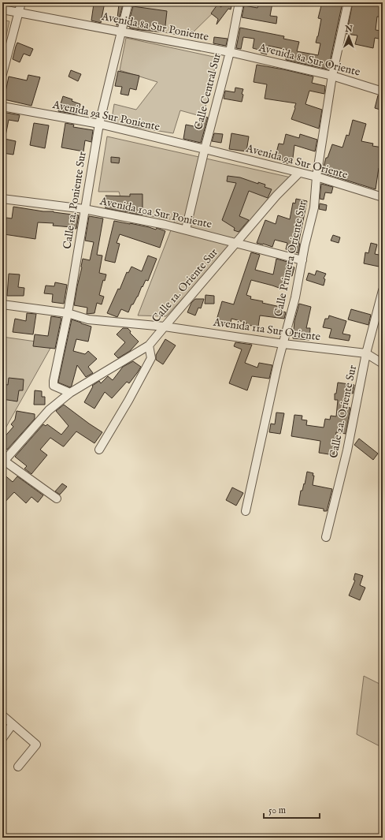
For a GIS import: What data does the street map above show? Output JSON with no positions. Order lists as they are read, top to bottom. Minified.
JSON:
{"streets":{"street":["Avenida 8a Sur Poniente","Avenida 8a Sur Oriente","Calle Central Sur","Avenida 9a Sur Poniente","Avenida 9a Sur Oriente","Calle 1a. Poniente Sur","Avenida 10a Sur Poniente","Calle Primera Oriente Sur","Calle 1a. Oriente Sur","Avenida 11a Sur Oriente","Calle 2a. Oriente Sur"]},"crossings":[["Avenida 8a Sur Poniente","Avenida 8a Sur Oriente"],["Avenida 8a Sur Poniente","Calle Central Sur"],["Avenida 8a Sur Poniente","Calle 1a. Poniente Sur"],["Avenida 8a Sur Oriente","Calle Central Sur"],["Calle Central Sur","Avenida 9a Sur Poniente"],["Calle Central Sur","Avenida 9a Sur Oriente"],["Calle Central Sur","Avenida 10a Sur Poniente"],["Avenida 9a Sur Poniente","Avenida 9a Sur Oriente"],["Avenida 9a Sur Poniente","Calle 1a. Poniente Sur"],["Avenida 9a Sur Oriente","Calle Primera Oriente Sur"],["Avenida 9a Sur Oriente","Calle 1a. Oriente Sur"],["Calle 1a. Poniente Sur","Avenida 10a Sur Poniente"],["Calle 1a. Poniente Sur","Calle 1a. Oriente Sur"],["Calle 1a. Poniente Sur","Avenida 11a Sur Oriente"],["Avenida 10a Sur Poniente","Calle Primera Oriente Sur"],["Avenida 10a Sur Poniente","Calle 1a. Oriente Sur"],["Calle Primera Oriente Sur","Avenida 11a Sur Oriente"],["Calle 1a. Oriente Sur","Avenida 11a Sur Oriente"],["Avenida 11a Sur Oriente","Calle 2a. Oriente Sur"]],"scale_bar":"50 m","north":"top"}
